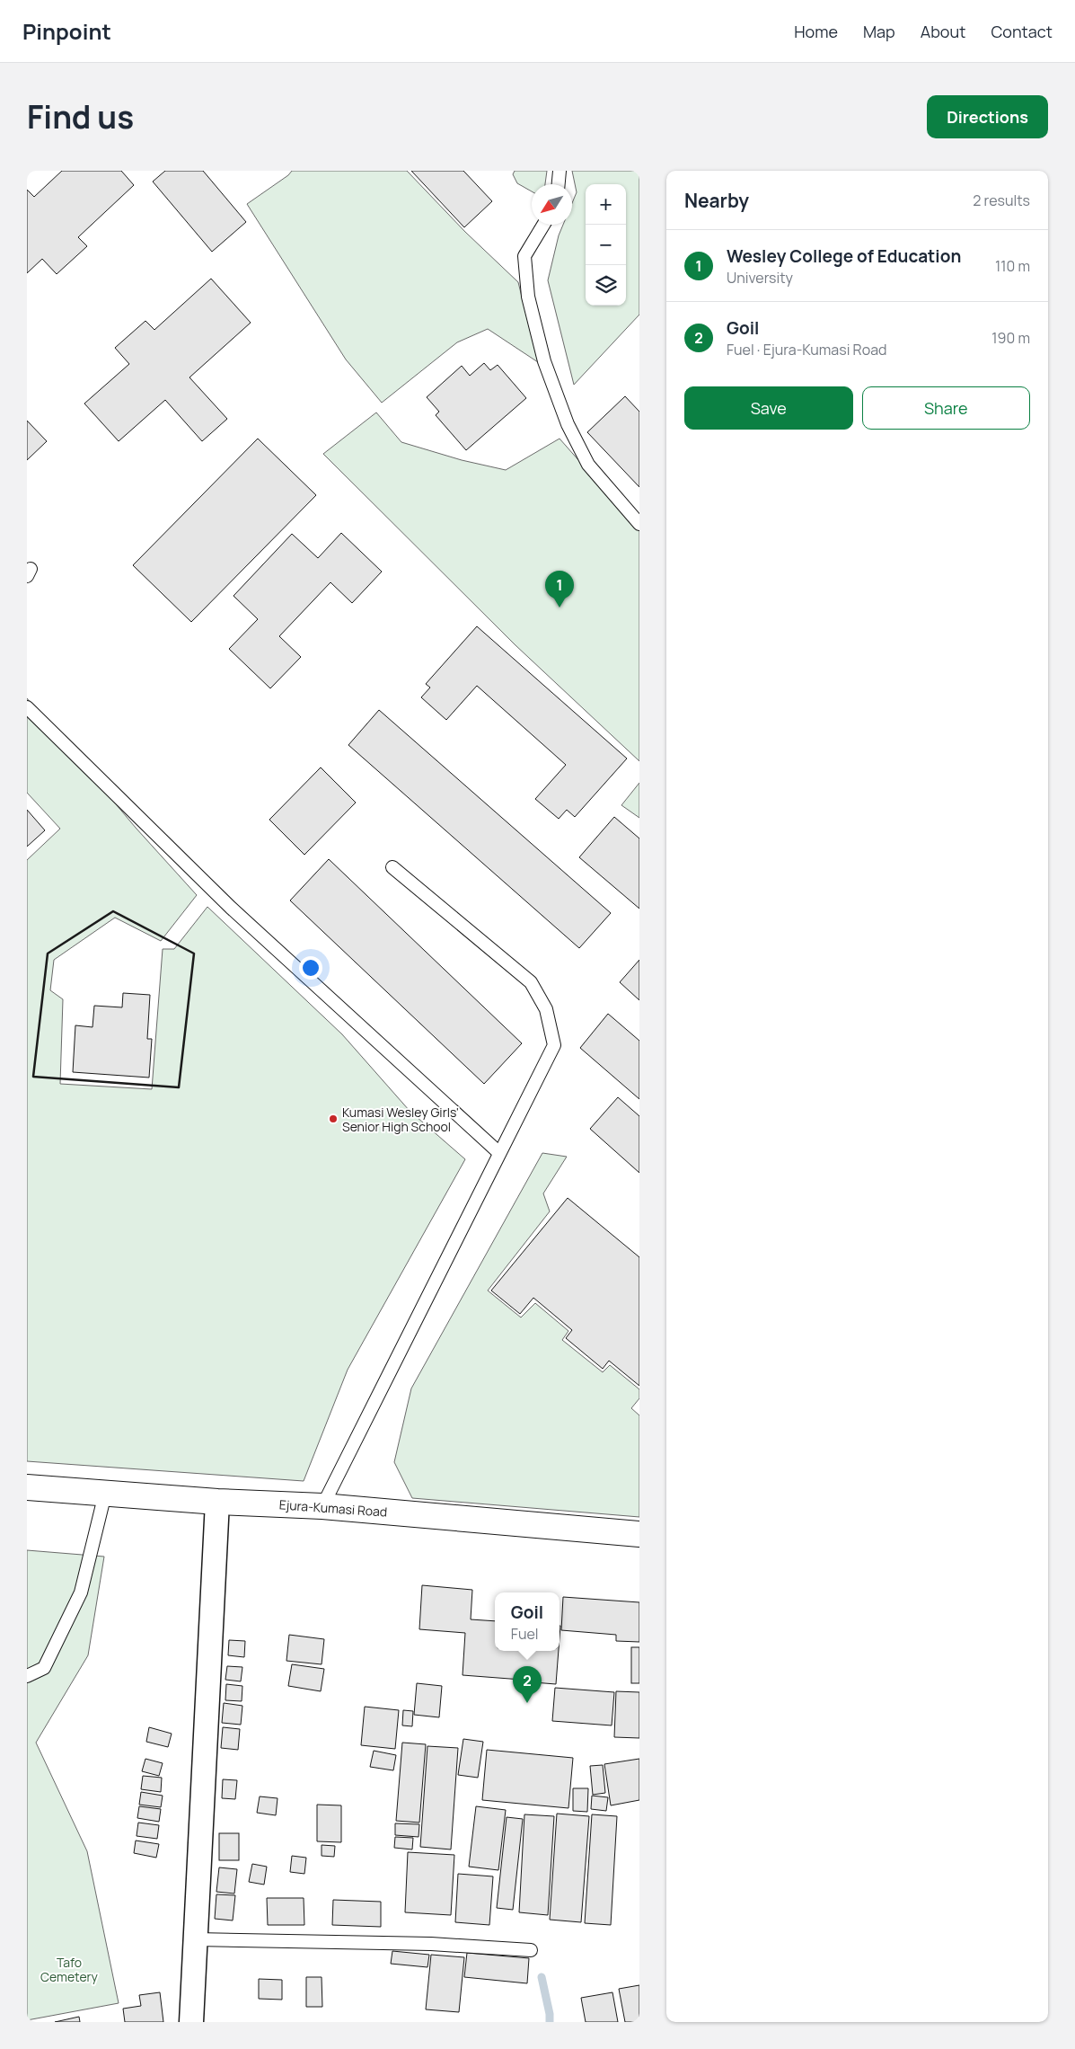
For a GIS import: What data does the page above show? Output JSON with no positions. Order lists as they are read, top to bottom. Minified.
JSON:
{"streets":{"main road":["Ejura-Kumasi Road"]},"parks":["Tafo Cemetery"],"places":["Kumasi Wesley Girls' Senior High School"],"north":"bottom left","page":{"header":"Pinpoint","nav":["Home","Map","About","Contact"],"title":"Find us","buttons":["Directions",["Save","Share"]],"heading":["Nearby","2 results"],"map_buttons":["+","−"],"list":[{"mark":"1","name":"Wesley College of Education","note":"University","value":"110 m"},{"mark":"2","name":"Goil","note":"Fuel · Ejura-Kumasi Road","value":"190 m"}],"pins":["1","2"],"popup":["Goil","Fuel"]}}
